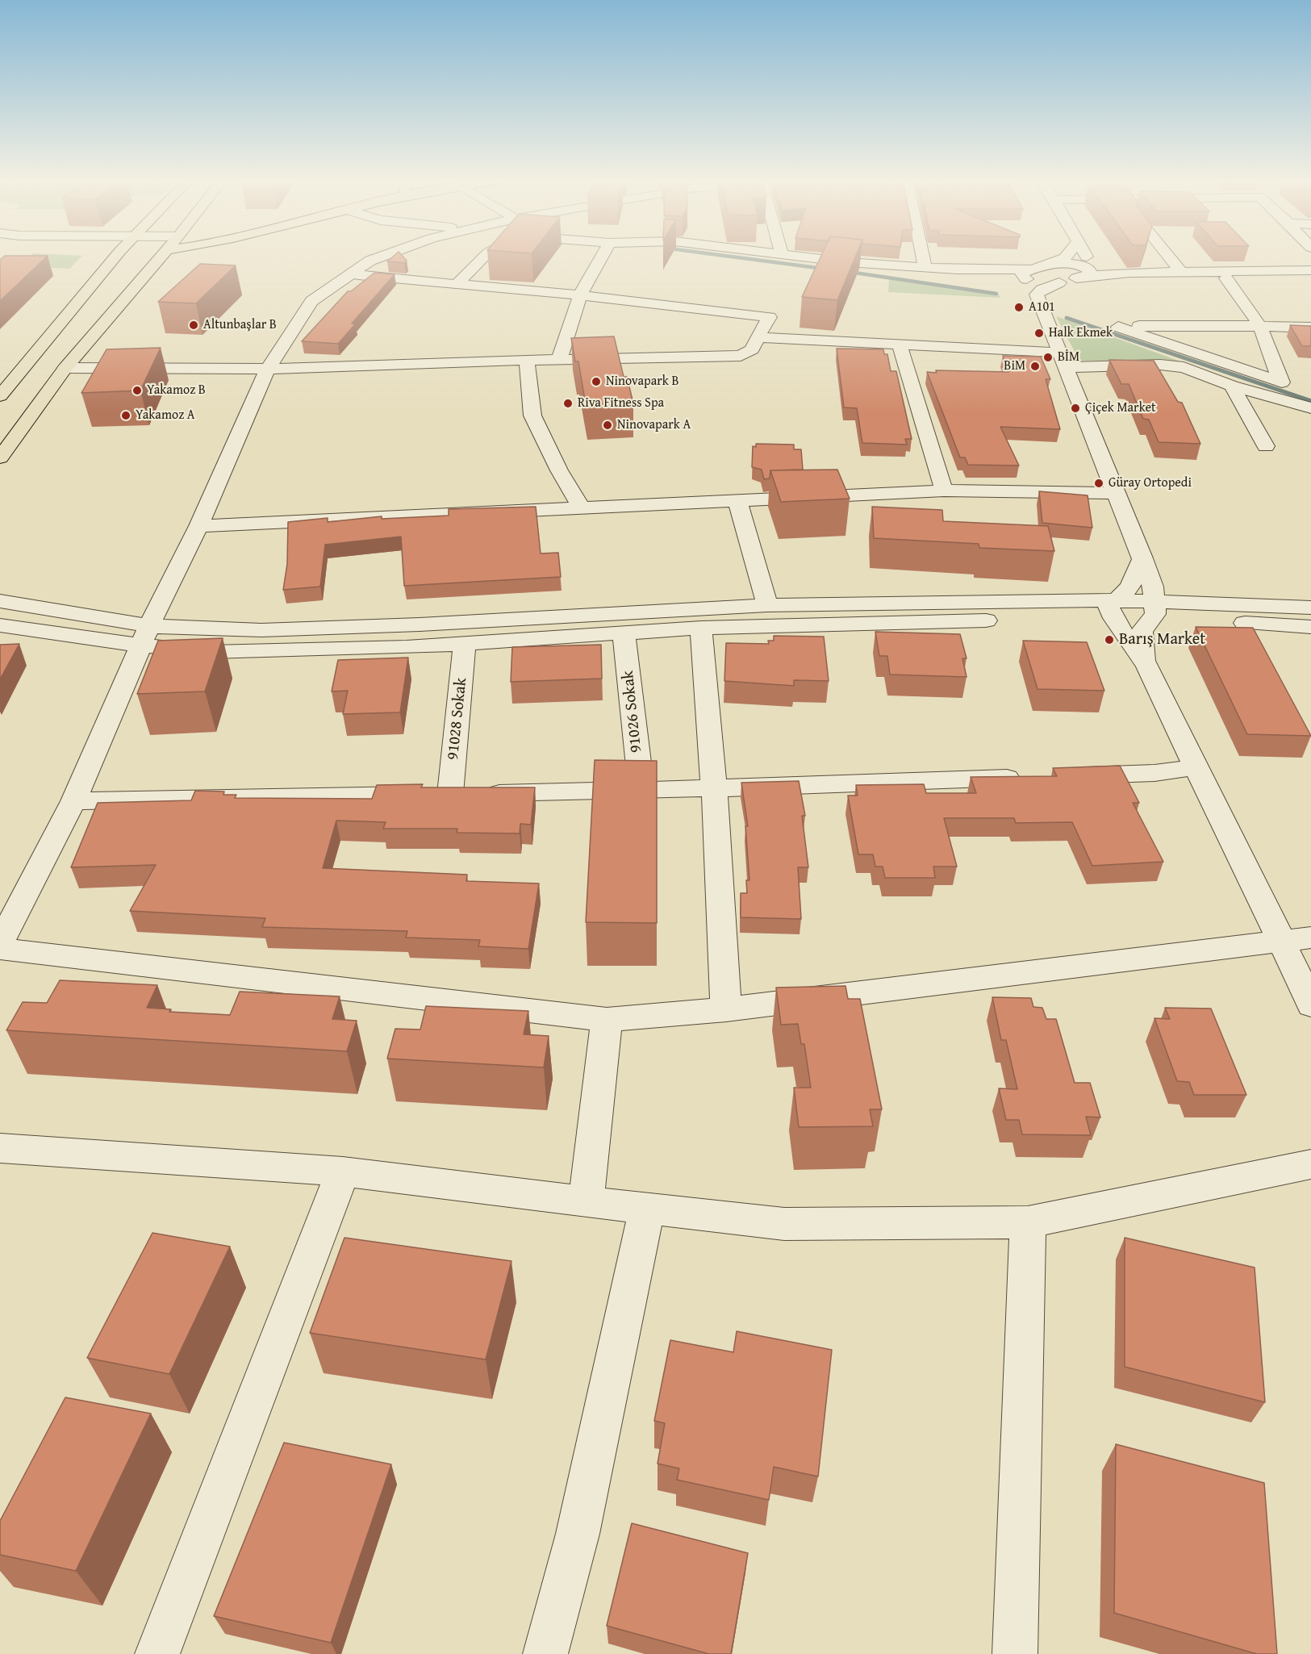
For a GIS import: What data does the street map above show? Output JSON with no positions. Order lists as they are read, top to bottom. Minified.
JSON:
{"streets":{"street":["91026 Sokak","91028 Sokak"]},"places":["A101","Altunbaşlar B","Halk Ekmek","BİM","BiM","Ninovapark B","Yakamoz B","Riva Fitness Spa","Çiçek Market","Yakamoz A","Ninovapark A","Güray Ortopedi","Barış Market"]}
